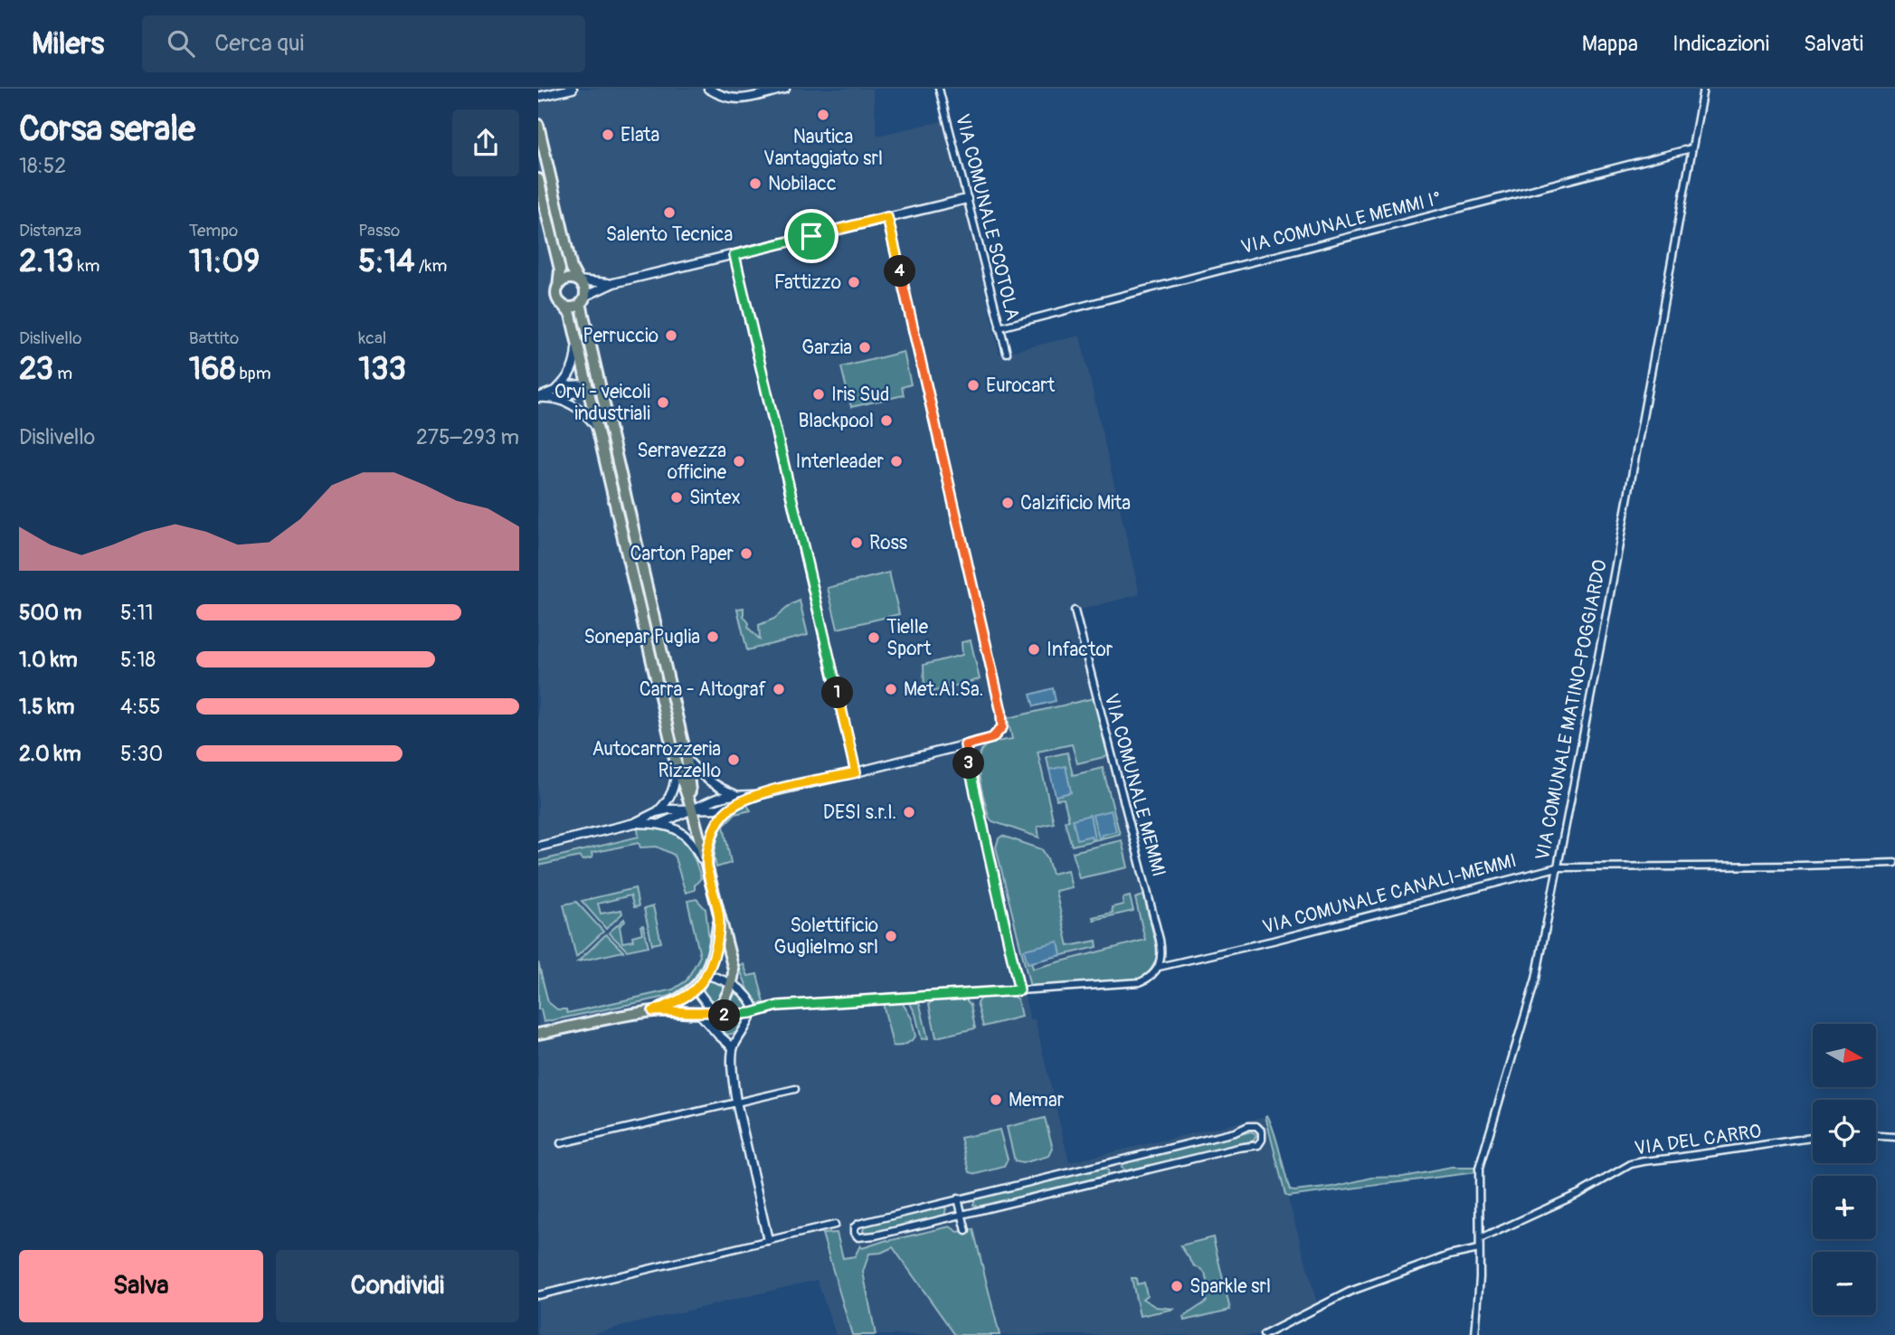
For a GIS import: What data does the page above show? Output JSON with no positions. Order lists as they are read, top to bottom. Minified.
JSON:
{"streets":{"street":["VIA COMUNALE SCOTOLA","VIA COMUNALE MEMMI I°","VIA COMUNALE MATINO-POGGIARDO","VIA COMUNALE MEMMI","VIA COMUNALE CANALI-MEMMI","VIA DEL CARRO"]},"crossings":[["VIA COMUNALE SCOTOLA","VIA COMUNALE MEMMI I°"],["VIA COMUNALE MEMMI I°","VIA COMUNALE MATINO-POGGIARDO"],["VIA COMUNALE MATINO-POGGIARDO","VIA COMUNALE CANALI-MEMMI"],["VIA COMUNALE MATINO-POGGIARDO","VIA DEL CARRO"],["VIA COMUNALE MEMMI","VIA COMUNALE CANALI-MEMMI"]],"places":["Nautica Vantaggiato srl","Elata","Nobilacc","Salento Tecnica","Fattizzo","Perruccio","Garzia","Eurocart","Iris Sud","Orvi - veicoli industriali","Blackpool","Serravezza officine","Interleader","Sintex","Calzificio Mita","Ross","Carton Paper","Sonepar Puglia","Tielle Sport","Infactor","Carra - Altograf","Met.Al.Sa.","Autocarrozzeria Rizzello","DESI s.r.l.","Solettificio Guglielmo srl","Memar","Sparkle srl"],"north":"right","page":{"header":"Milers","search":"Cerca qui","nav":["Mappa","Indicazioni","Salvati"],"heading":["Corsa serale","18:52"],"stats":[["Distanza","2.13 km"],["Tempo","11:09"],["Passo","5:14 /km"],["Dislivello","23 m"],["Battito","168 bpm"],["kcal","133"]],"pins":["4","1","3","2"],"chart":["Dislivello","275–293 m"],"list":[{"name":"500 m","note":"5:11"},{"name":"1.0 km","note":"5:18"},{"name":"1.5 km","note":"4:55"},{"name":"2.0 km","note":"5:30"}],"map_buttons":["+","−"],"buttons":["Salva","Condividi"]}}
